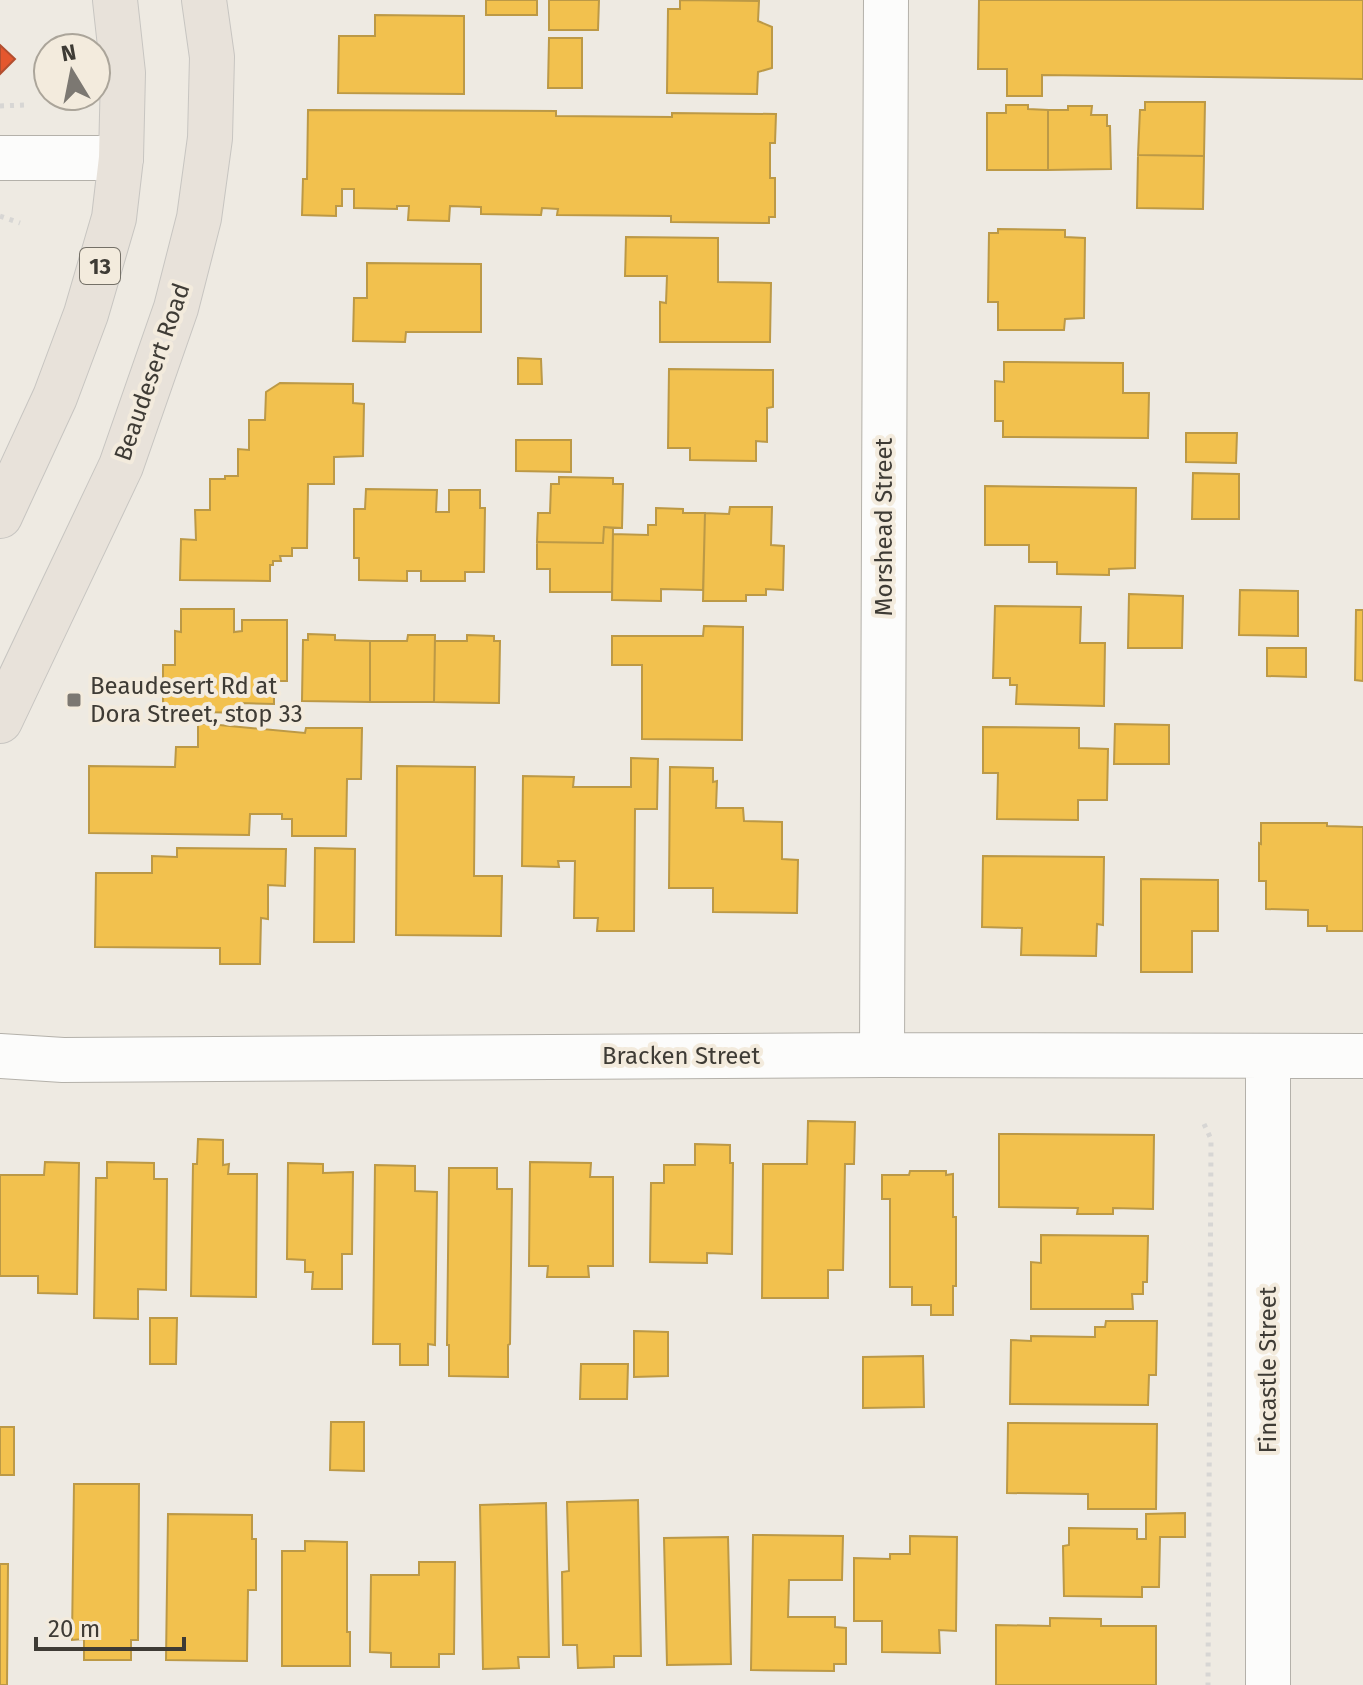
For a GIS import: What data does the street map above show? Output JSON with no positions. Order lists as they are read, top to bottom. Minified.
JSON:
{"streets":{"highway":["13","Beaudesert Road"],"street":["Morshead Street","Bracken Street","Fincastle Street"]},"crossings":[["Morshead Street","Bracken Street"],["Bracken Street","Fincastle Street"]],"places":{"transit":["Beaudesert Rd at Dora Street, stop 33"]},"scale_bar":"20 m","north":"top"}
